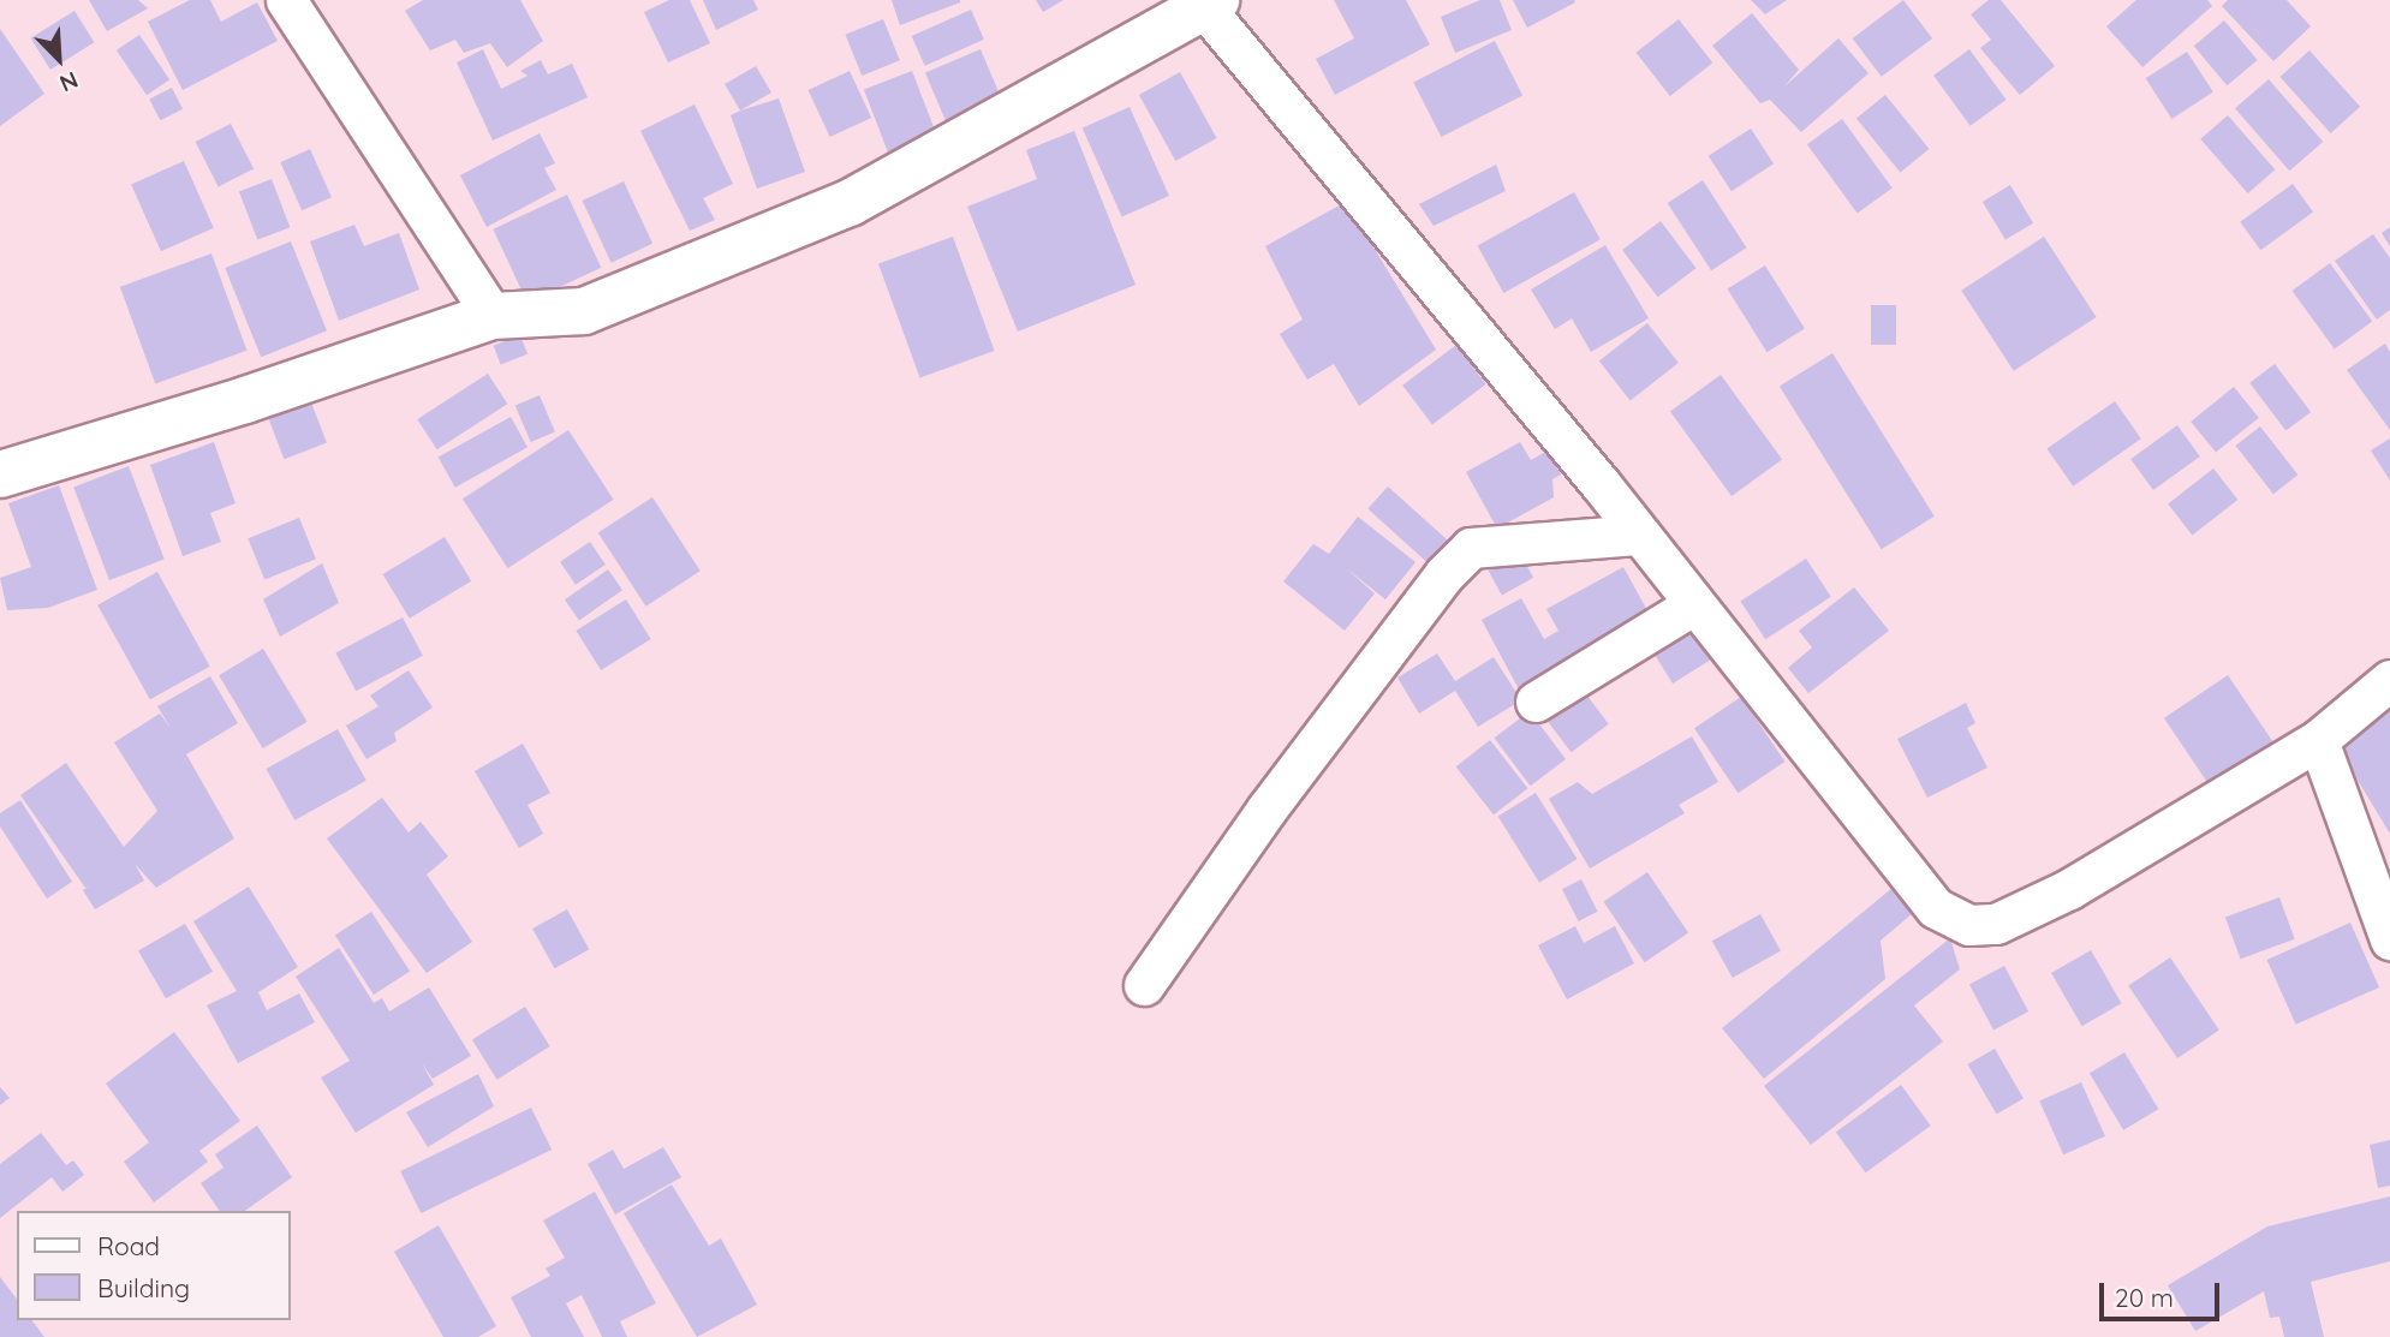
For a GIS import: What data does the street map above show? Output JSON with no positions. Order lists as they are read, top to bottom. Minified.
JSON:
{"legend":["Road","Building"],"scale_bar":"20 m","north":"bottom right"}
